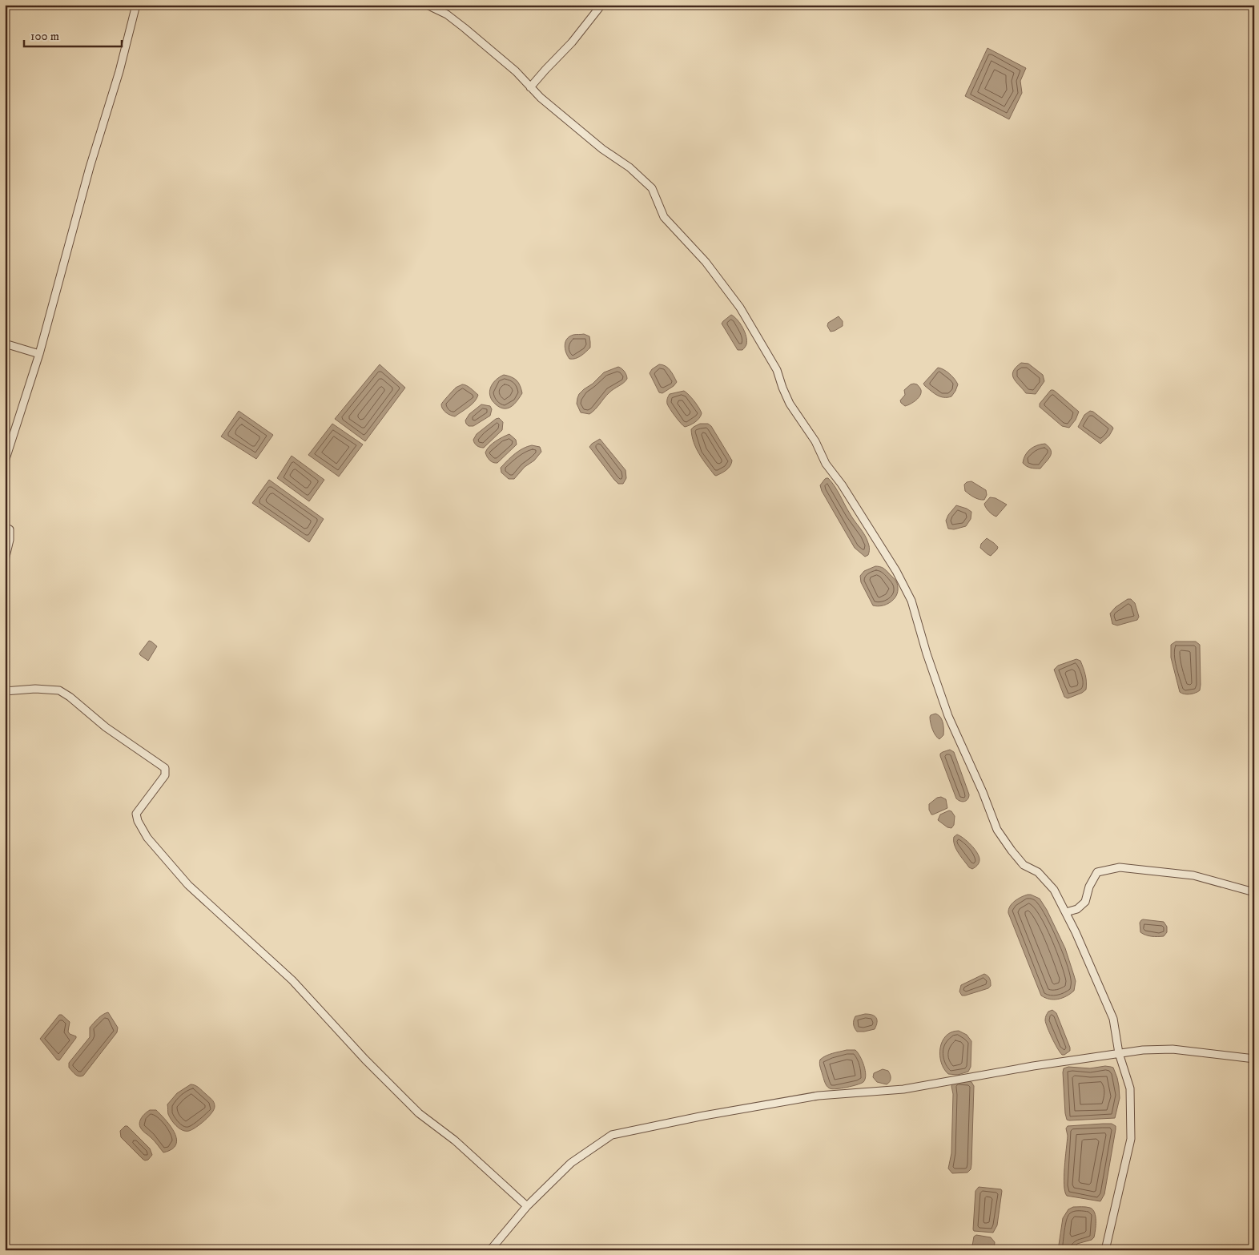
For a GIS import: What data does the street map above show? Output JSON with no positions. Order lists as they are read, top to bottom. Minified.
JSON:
{"scale_bar":"100 m"}
